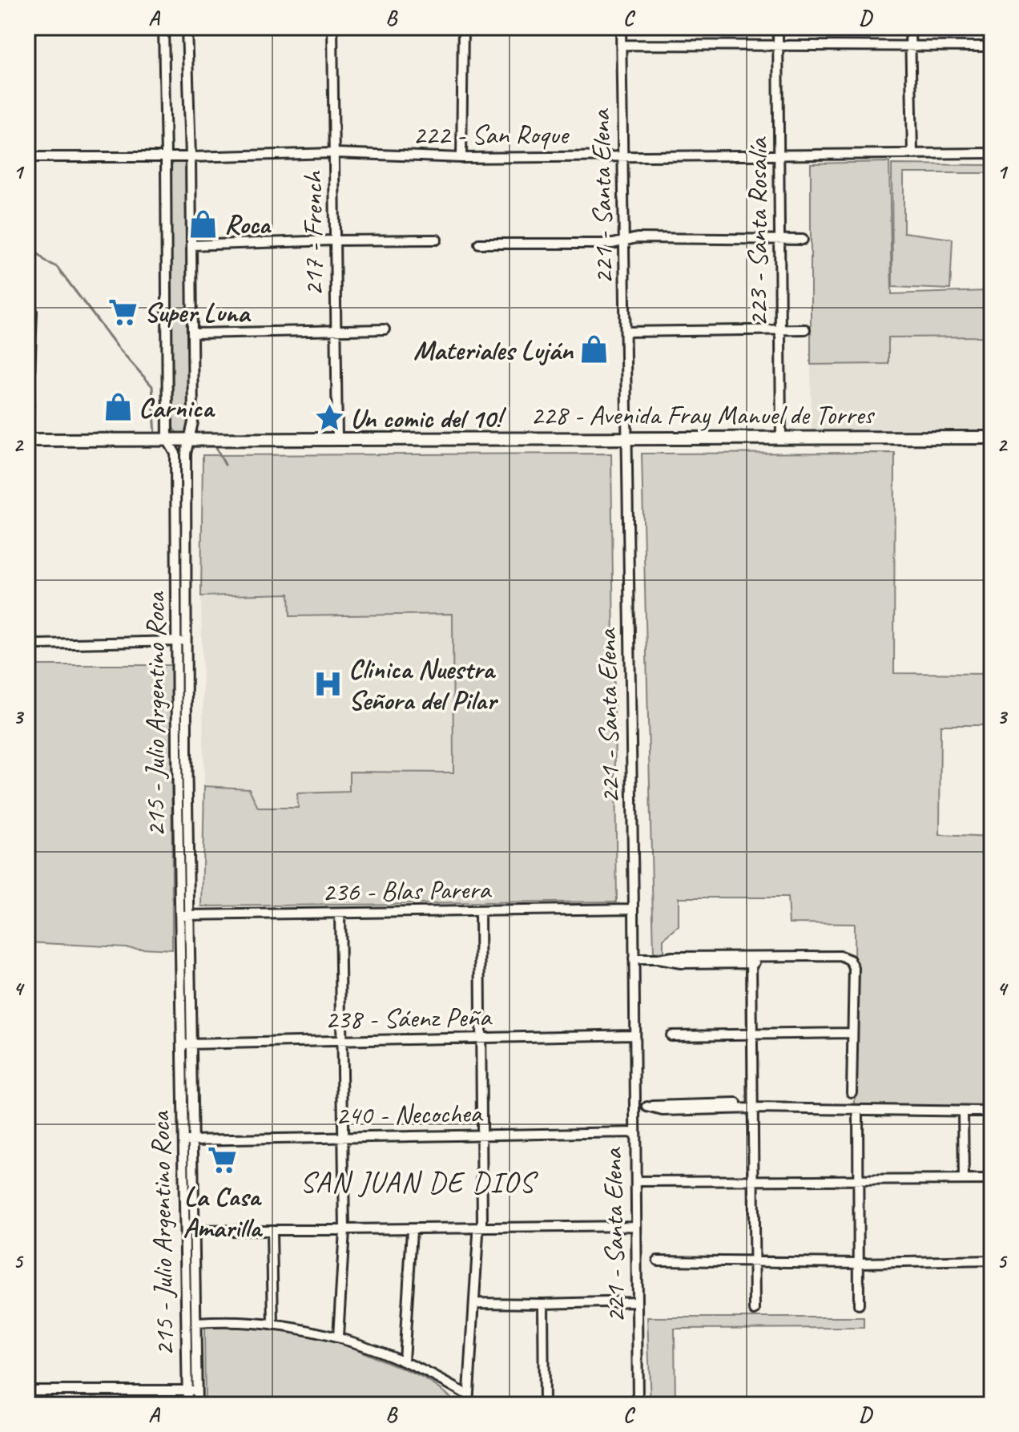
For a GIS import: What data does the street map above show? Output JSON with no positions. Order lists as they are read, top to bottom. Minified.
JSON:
{"streets":{"main road":["228 - Avenida Fray Manuel de Torres"],"street":["222 - San Roque","221 - Santa Elena","223 - Santa Rosalía","217 - French","215 - Julio Argentino Roca","236 - Blas Parera","238 - Sáenz Peña","240 - Necochea"]},"crossings":[["222 - San Roque","221 - Santa Elena"],["222 - San Roque","223 - Santa Rosalía"],["222 - San Roque","217 - French"],["222 - San Roque","215 - Julio Argentino Roca"],["221 - Santa Elena","228 - Avenida Fray Manuel de Torres"],["221 - Santa Elena","236 - Blas Parera"],["221 - Santa Elena","238 - Sáenz Peña"],["221 - Santa Elena","240 - Necochea"],["223 - Santa Rosalía","228 - Avenida Fray Manuel de Torres"],["217 - French","228 - Avenida Fray Manuel de Torres"],["228 - Avenida Fray Manuel de Torres","215 - Julio Argentino Roca"],["215 - Julio Argentino Roca","236 - Blas Parera"],["215 - Julio Argentino Roca","238 - Sáenz Peña"],["215 - Julio Argentino Roca","240 - Necochea"]],"districts":["SAN JUAN DE DIOS"],"places":{"shop":["Roca","Materiales Luján","Carnica"],"supermarket":["Super Luna","La Casa Amarilla"],"place":["Un comic del 10!"],"hospital":["Clinica Nuestra Señora del Pilar"]},"grid":{"columns":["A","B","C","D"],"rows":["1","2","3","4","5"]}}
